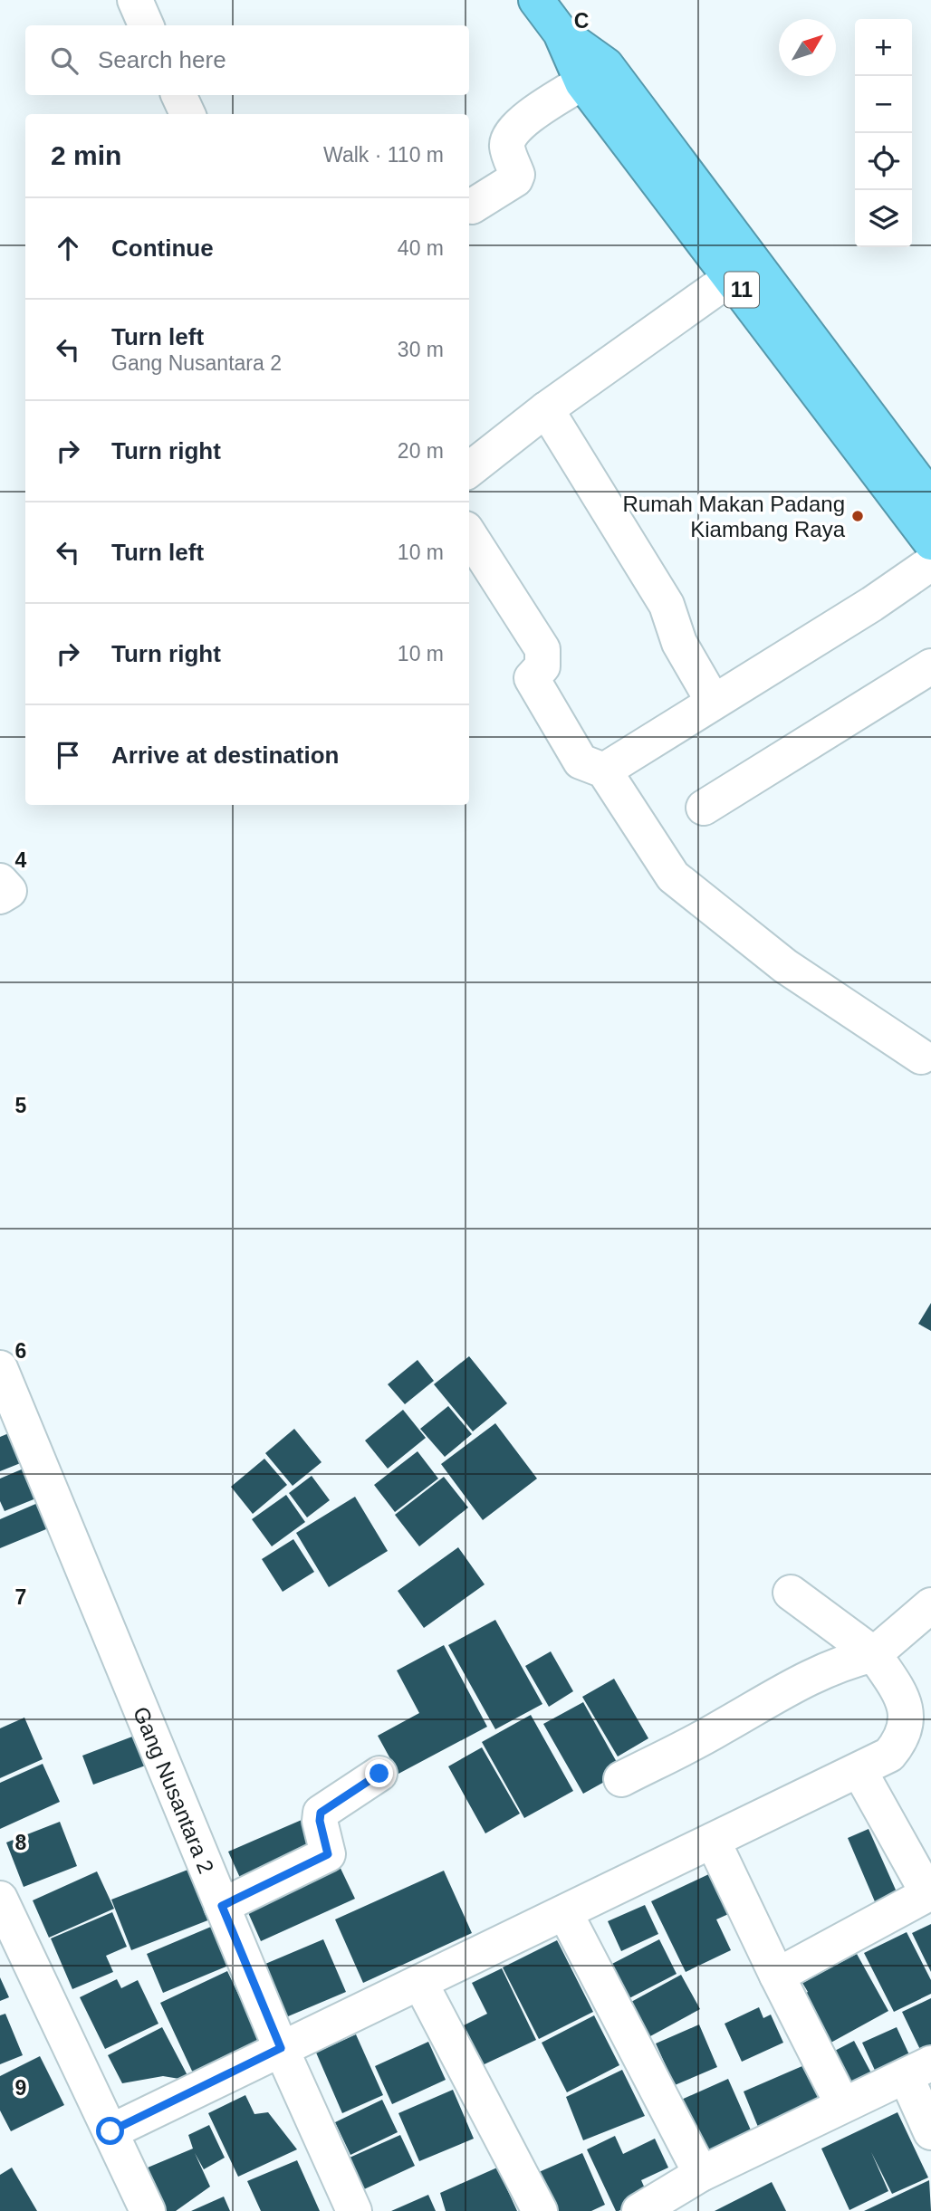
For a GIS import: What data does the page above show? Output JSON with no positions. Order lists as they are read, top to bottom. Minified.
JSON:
{"streets":{"highway":["11"],"street":["Gang Nusantara 2"]},"places":["Rumah Makan Padang Kiambang Raya"],"north":"top right","page":{"map_buttons":["+","−"],"search":"Search here","heading":["2 min","Walk · 110 m"],"list":[["Continue","40 m"],["Turn left","Gang Nusantara 2","30 m"],["Turn right","20 m"],["Turn left","10 m"],["Turn right","10 m"],"Arrive at destination"]},"grid":{"columns":["C"],"rows":["4","5","6","7","8","9"]}}
